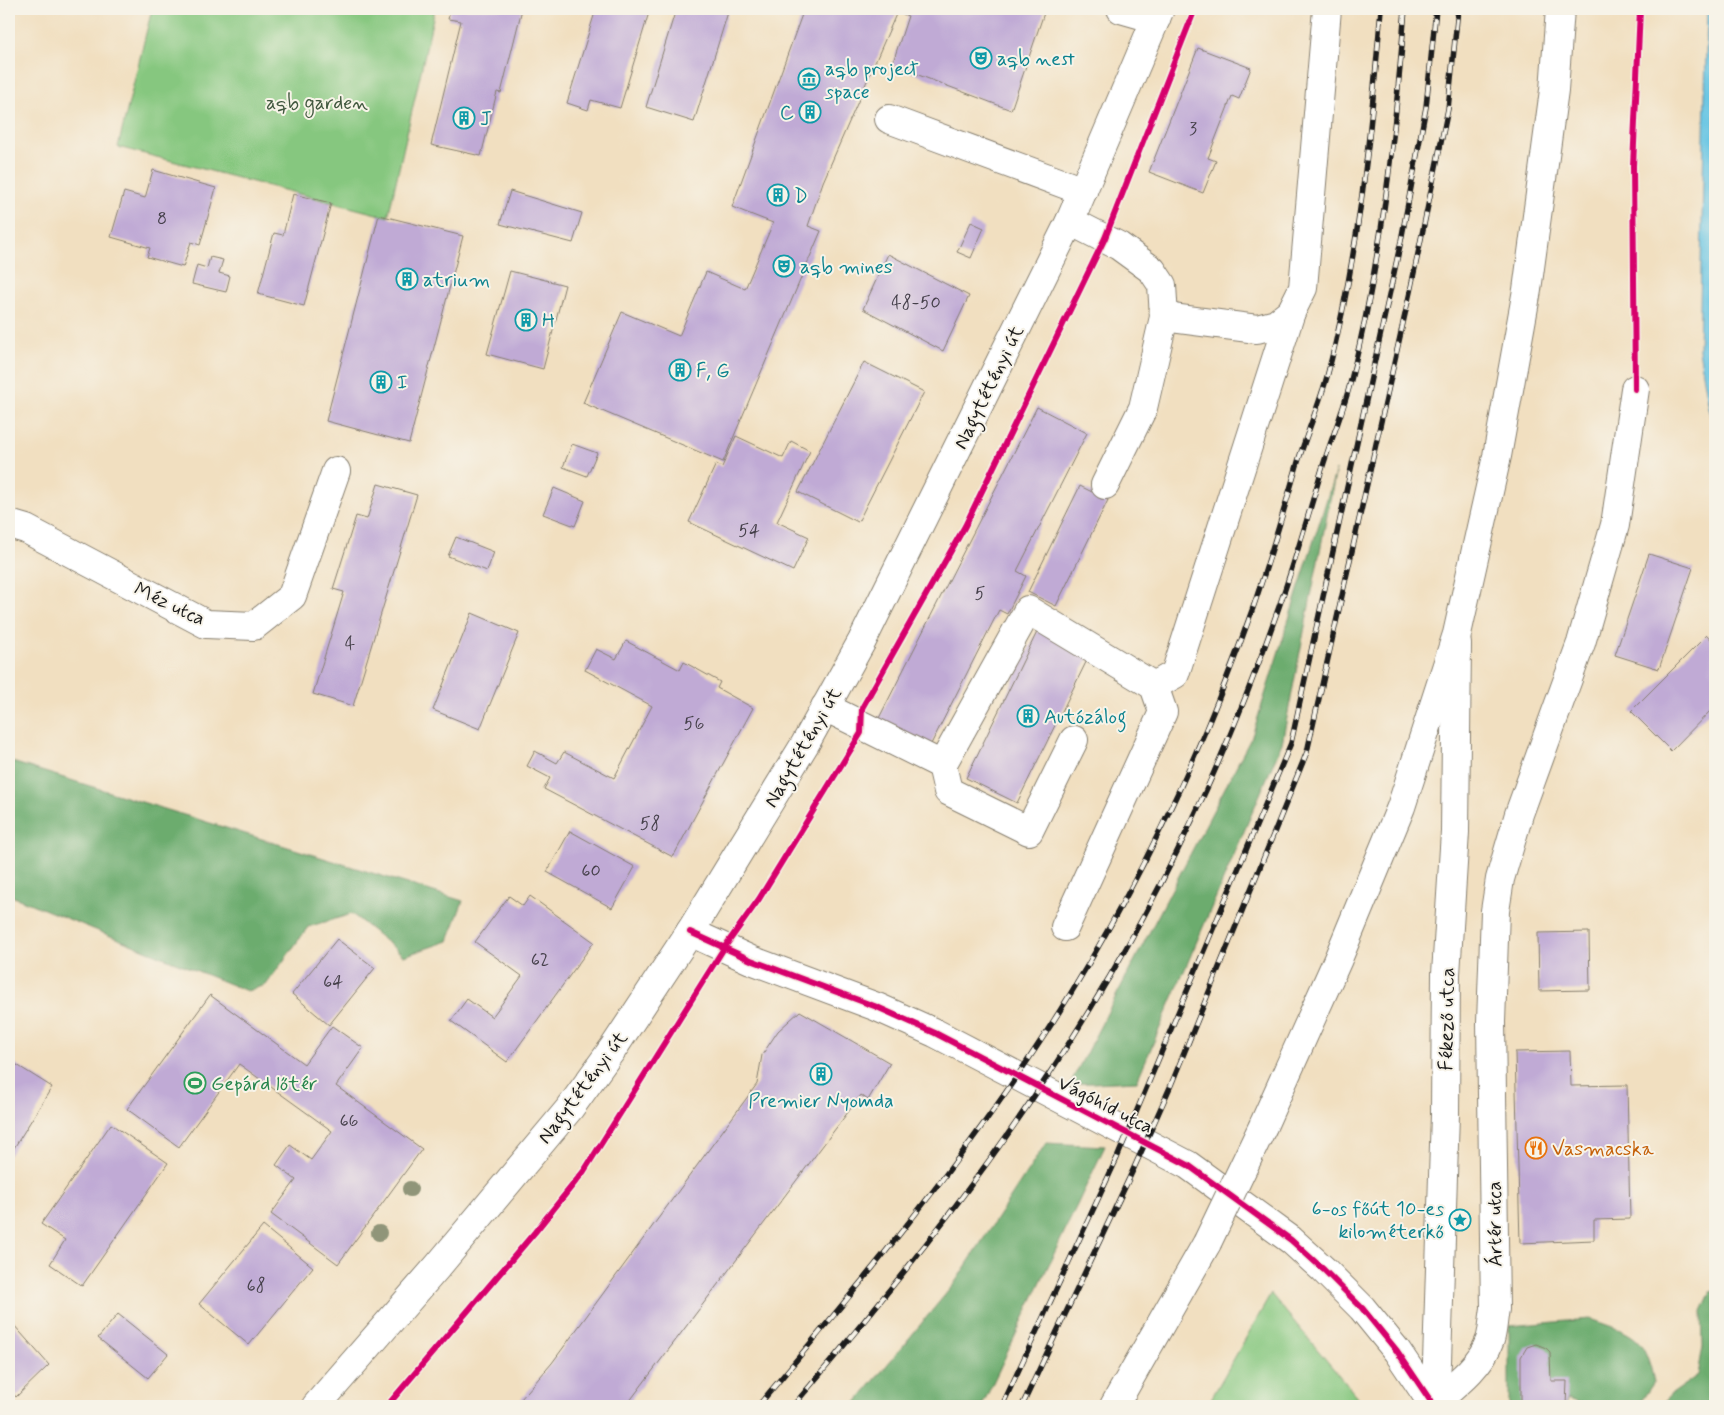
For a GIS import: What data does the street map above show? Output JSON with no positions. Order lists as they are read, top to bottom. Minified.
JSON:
{"streets":{"main road":["Nagytétényi út","Méz utca","Fékező utca","Vágóhíd utca","Ártér utca"]},"crossings":[["Nagytétényi út","Vágóhíd utca"],["Fékező utca","Vágóhíd utca"],["Fékező utca","Ártér utca"],["Vágóhíd utca","Ártér utca"]],"parks":["aqb garden"],"places":{"theatre":["aqb nest","aqb mines"],"museum":["aqb project space"],"building":["C","J","D","atrium","H","F, G","I","Autózálog","Premier Nyomda"],"sports":["Gepárd lőtér"],"restaurant":["Vasmacska"],"place":["6-os főút 10-es kilométerkő"]},"house_numbers":["3","8","48-50","54","5","4","56","58","60","62","64","66","68"]}
